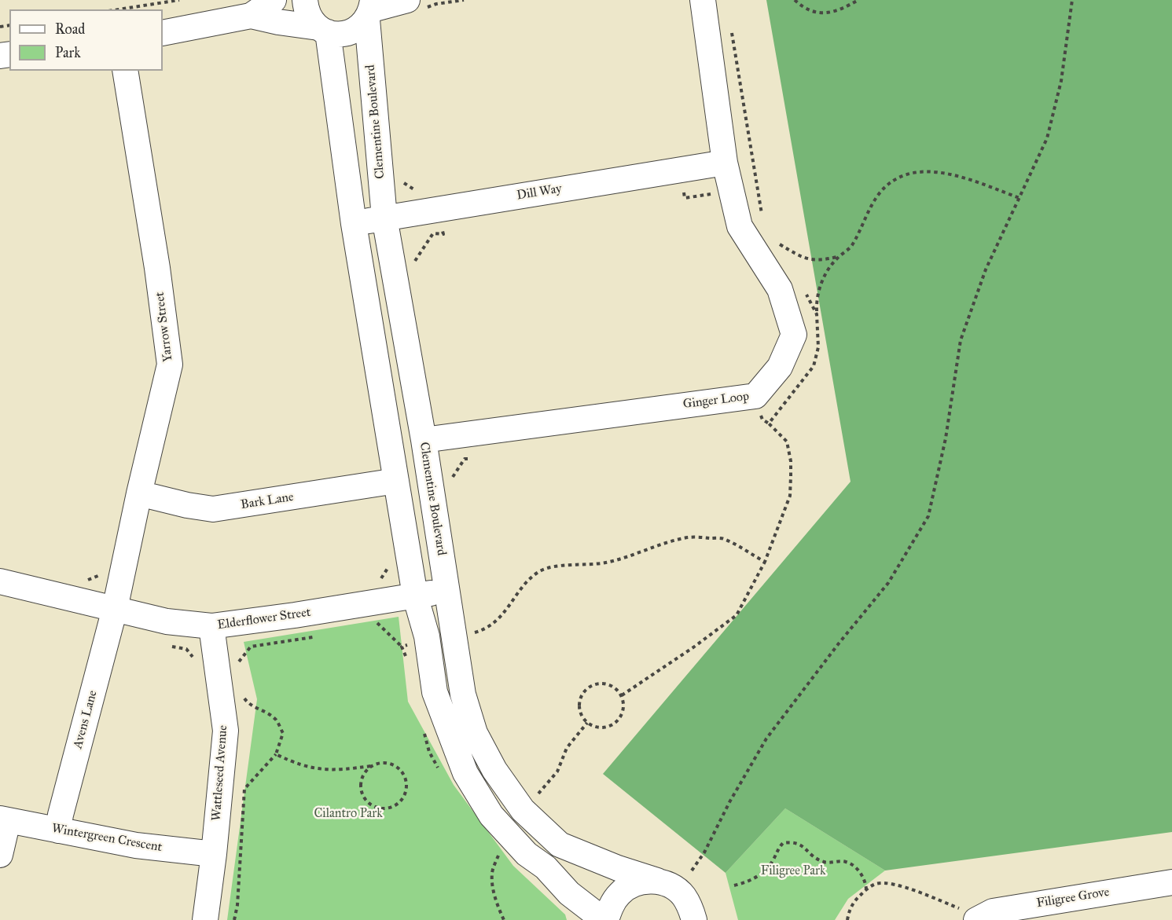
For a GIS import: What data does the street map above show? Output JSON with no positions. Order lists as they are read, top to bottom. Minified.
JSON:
{"streets":{"street":["Clementine Boulevard","Dill Way","Yarrow Street","Ginger Loop","Bark Lane","Elderflower Street","Avens Lane","Wattleseed Avenue","Wintergreen Crescent","Filigree Grove"]},"crossings":[["Clementine Boulevard","Dill Way"],["Clementine Boulevard","Ginger Loop"],["Clementine Boulevard","Elderflower Street"],["Dill Way","Ginger Loop"],["Yarrow Street","Bark Lane"],["Yarrow Street","Elderflower Street"],["Yarrow Street","Avens Lane"],["Elderflower Street","Avens Lane"],["Elderflower Street","Wattleseed Avenue"],["Avens Lane","Wintergreen Crescent"],["Wattleseed Avenue","Wintergreen Crescent"]],"parks":["Cilantro Park","Filigree Park"],"legend":["Road","Park"]}
